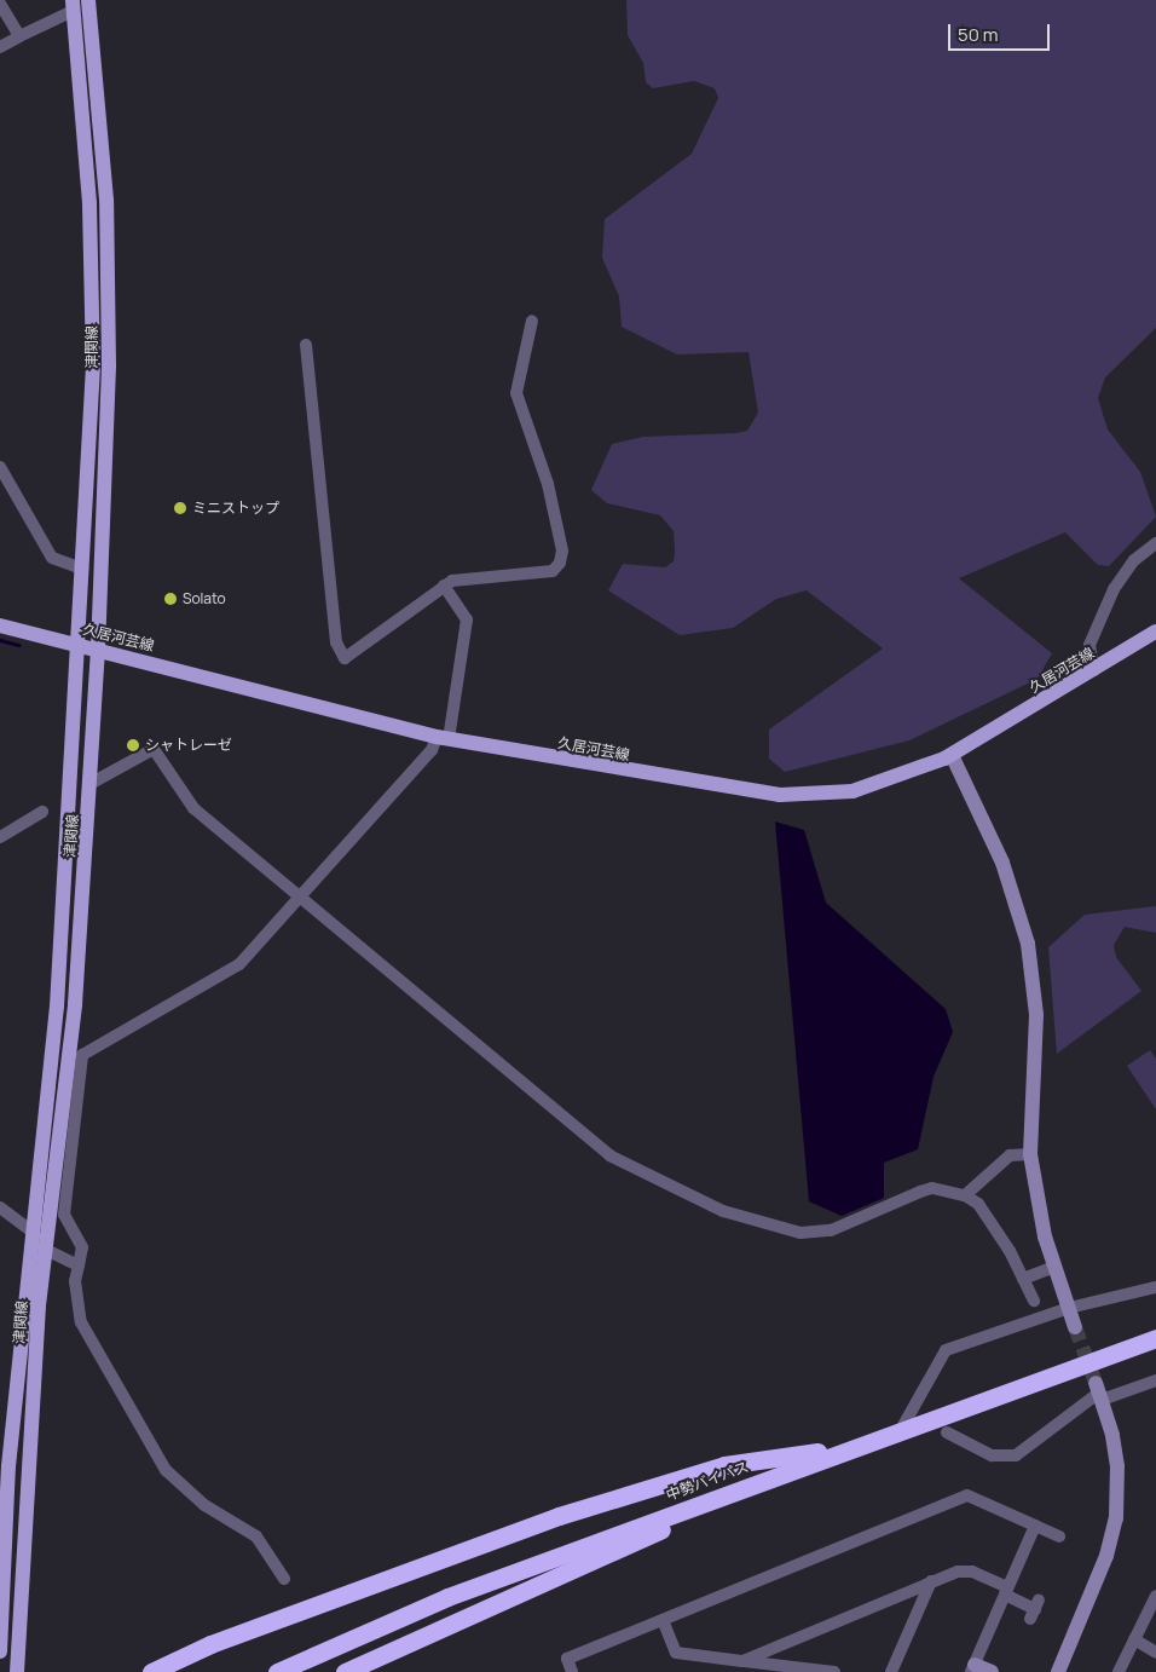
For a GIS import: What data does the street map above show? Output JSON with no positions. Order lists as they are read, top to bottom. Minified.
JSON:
{"streets":{"highway":["中勢バイパス"],"main road":["津関線","久居河芸線"]},"crossings":[["津関線","久居河芸線"]],"places":["ミニストップ","Solato","シャトレーゼ"],"scale_bar":"50 m"}
